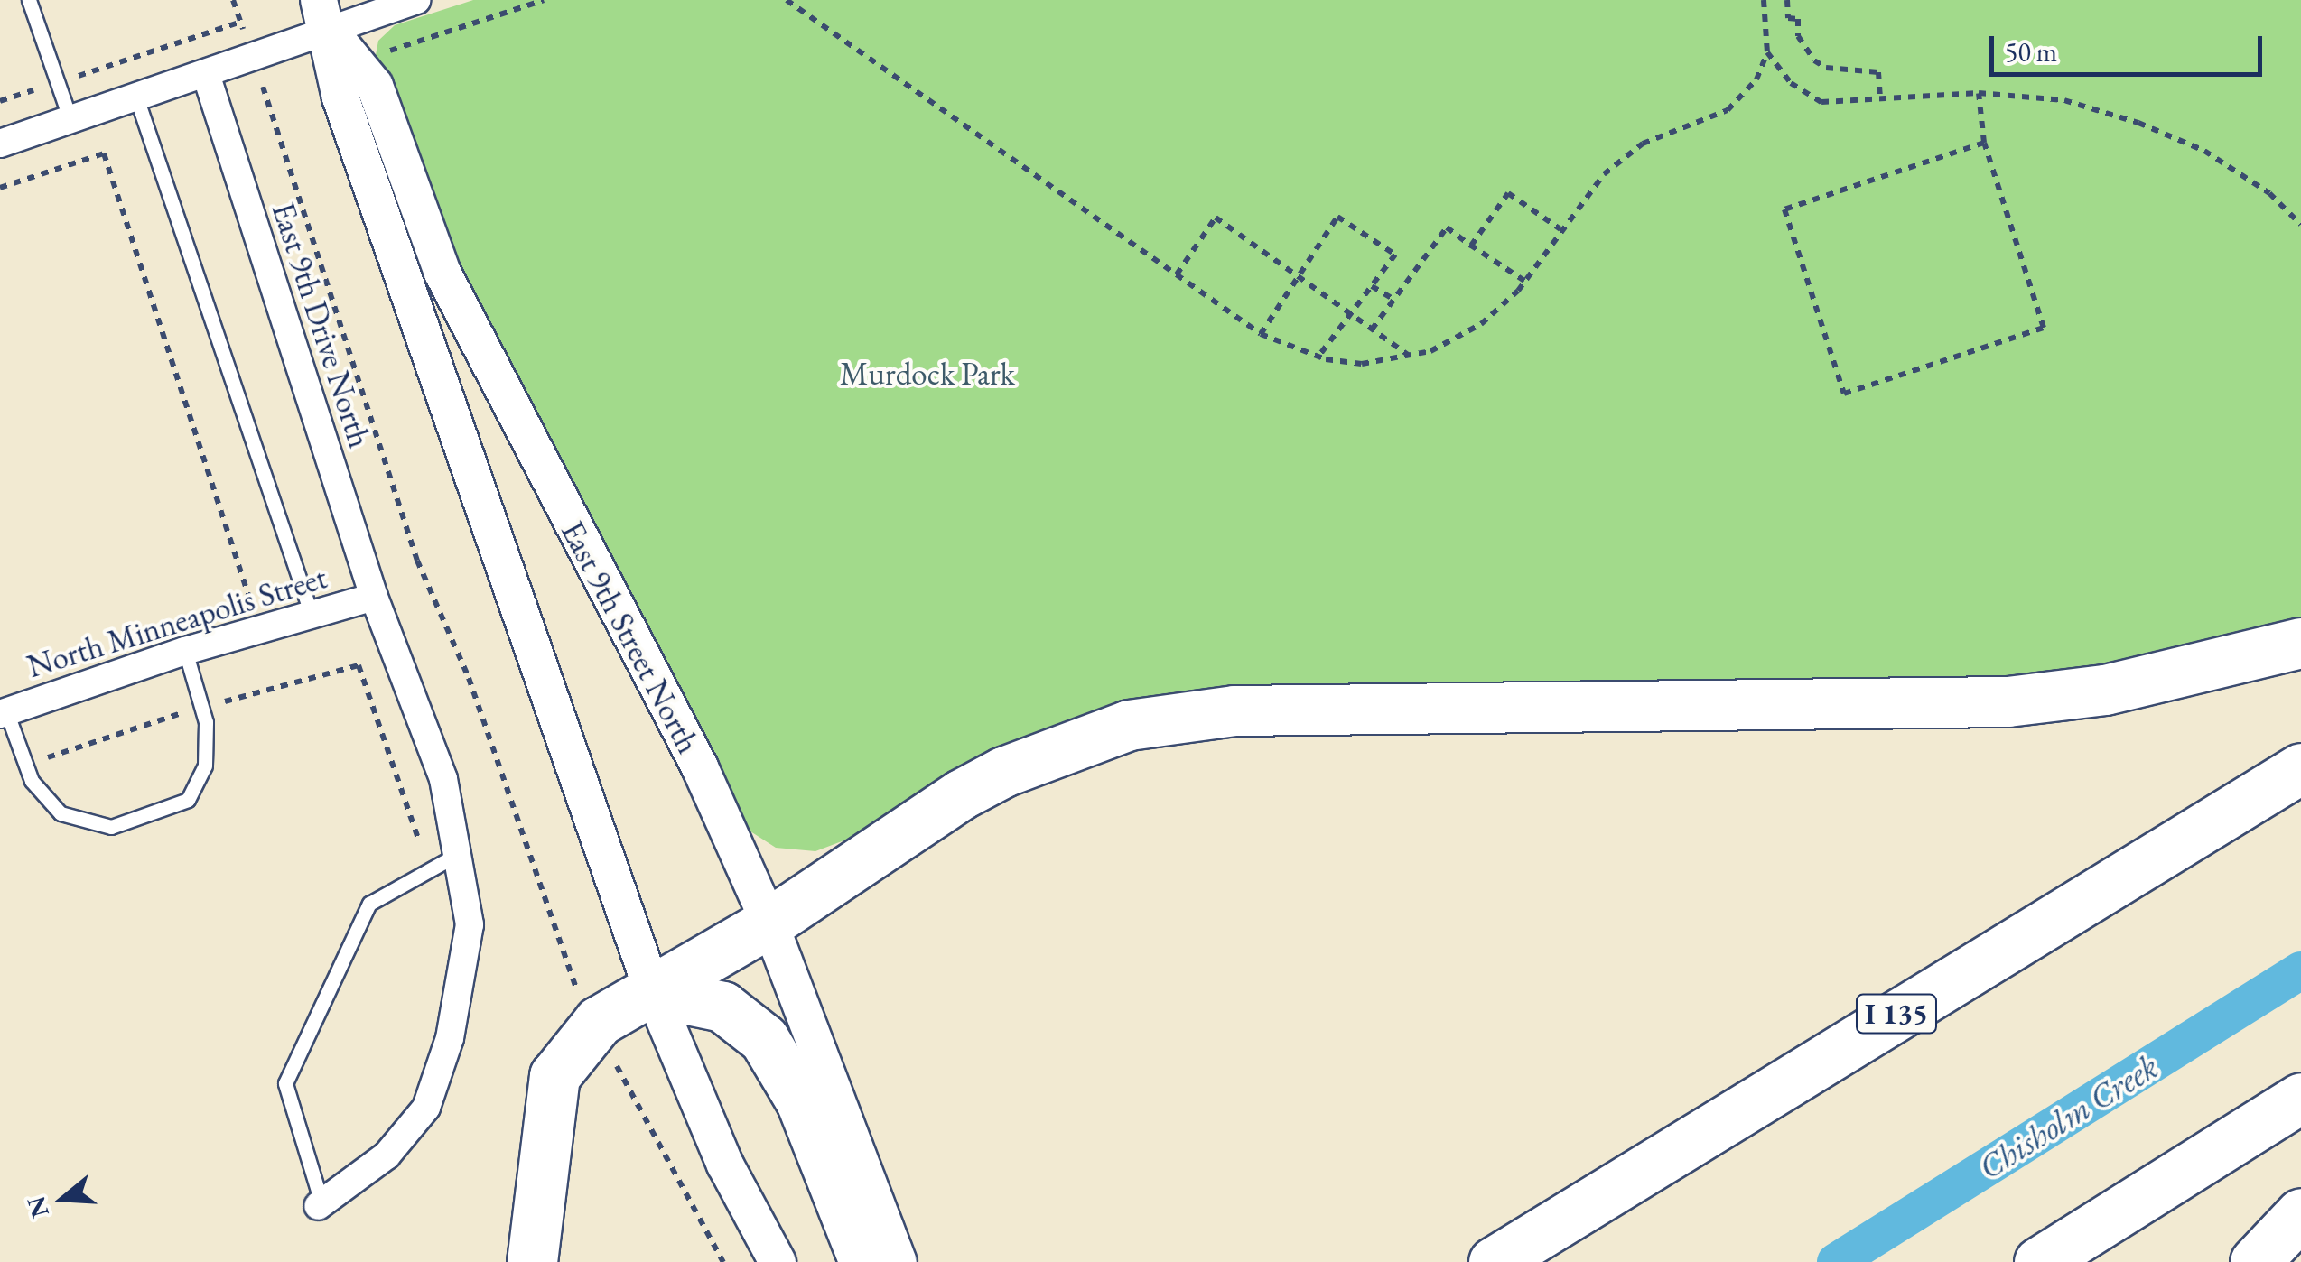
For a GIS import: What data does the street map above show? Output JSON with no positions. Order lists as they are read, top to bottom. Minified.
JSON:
{"streets":{"highway":["I 135"],"street":["East 9th Drive North","North Minneapolis Street","East 9th Street North"]},"crossings":[["East 9th Drive North","North Minneapolis Street"]],"water":["Chisholm Creek"],"parks":["Murdock Park"],"scale_bar":"50 m","north":"left"}
